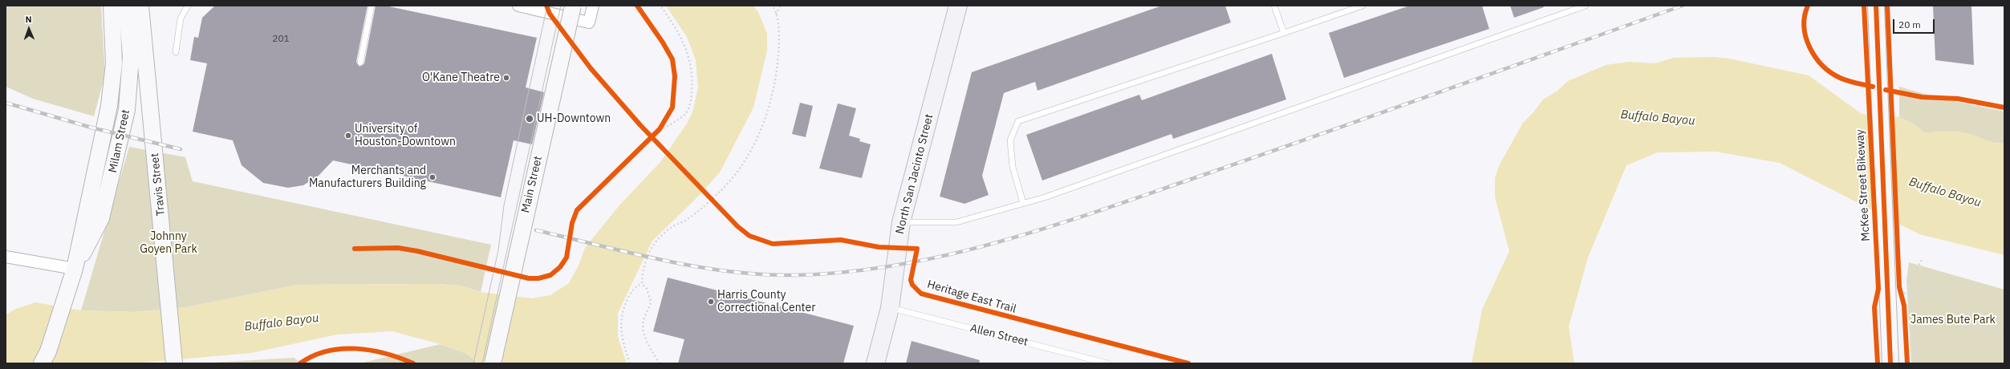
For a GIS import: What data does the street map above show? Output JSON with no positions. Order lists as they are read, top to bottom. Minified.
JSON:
{"streets":{"main road":["Milam Street","North San Jacinto Street","Travis Street","Main Street"],"lane":["Allen Street"],"cycle path":["McKee Street Bikeway","Heritage East Trail"]},"crossings":[["Milam Street","Travis Street"],["North San Jacinto Street","Allen Street"]],"water":["Buffalo Bayou"],"parks":["Johnny Goyen Park","James Bute Park"],"places":["O'Kane Theatre","UH-Downtown","University of Houston-Downtown","Merchants and Manufacturers Building","Harris County Correctional Center"],"house_numbers":["201"],"scale_bar":"20 m","north":"top"}
